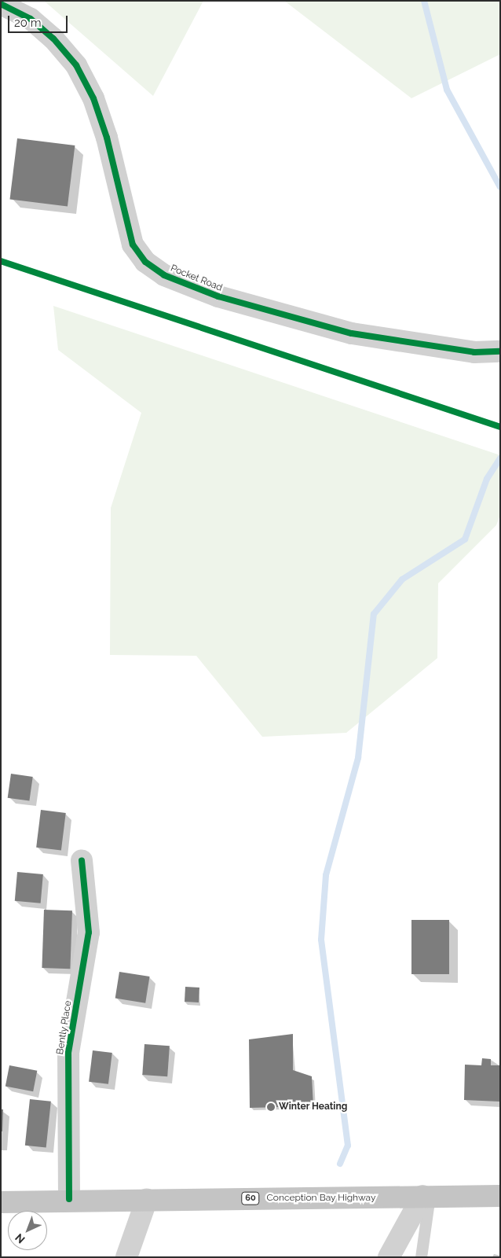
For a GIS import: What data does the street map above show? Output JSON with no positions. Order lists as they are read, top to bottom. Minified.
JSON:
{"streets":{"main road":["60","Conception Bay Highway"],"street":["Pocket Road","Bently Place"]},"crossings":[["Bently Place","Conception Bay Highway"]],"places":["Winter Heating"],"scale_bar":"20 m","north":"bottom left"}
